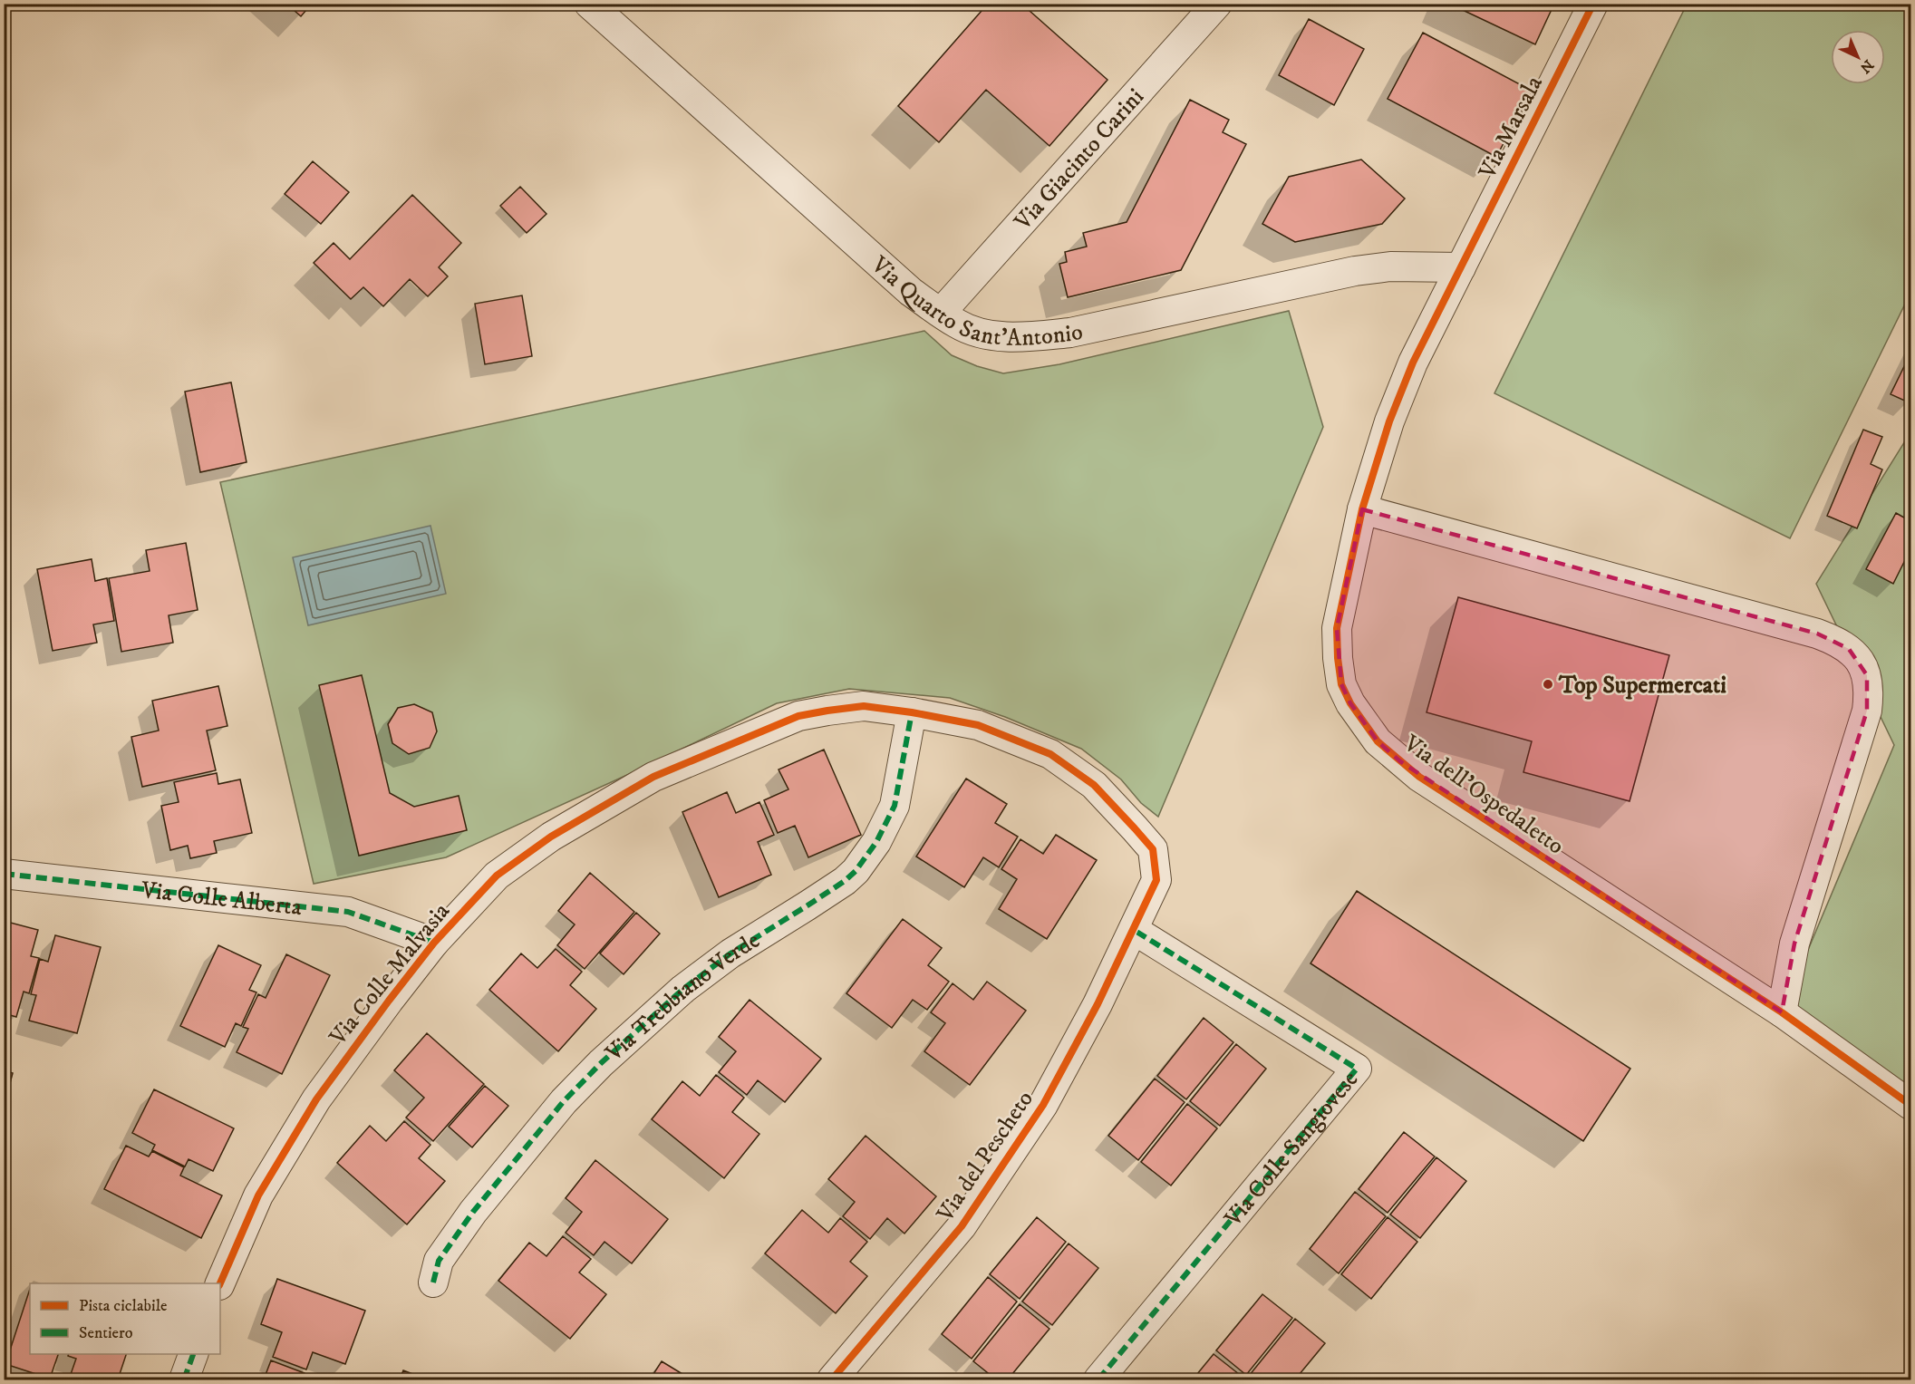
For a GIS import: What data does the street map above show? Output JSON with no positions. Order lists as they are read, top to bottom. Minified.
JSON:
{"streets":{"street":["Via Marsala","Via Giacinto Carini","Via Quarto Sant'Antonio","Via dell'Ospedaletto","Via Colle Alberta","Via Colle Malvasia","Via Trebbiano Verde","Via Colle Sangiovese","Via del Pescheto"]},"crossings":[["Via Marsala","Via Quarto Sant'Antonio"],["Via Marsala","Via dell'Ospedaletto"],["Via Giacinto Carini","Via Quarto Sant'Antonio"],["Via Quarto Sant'Antonio","Via dell'Ospedaletto"],["Via Colle Alberta","Via Colle Malvasia"],["Via Colle Malvasia","Via Trebbiano Verde"],["Via Colle Malvasia","Via Colle Sangiovese"],["Via Colle Malvasia","Via del Pescheto"],["Via Colle Sangiovese","Via del Pescheto"]],"places":["Top Supermercati"],"legend":["Pista ciclabile","Sentiero"],"north":"bottom right"}
